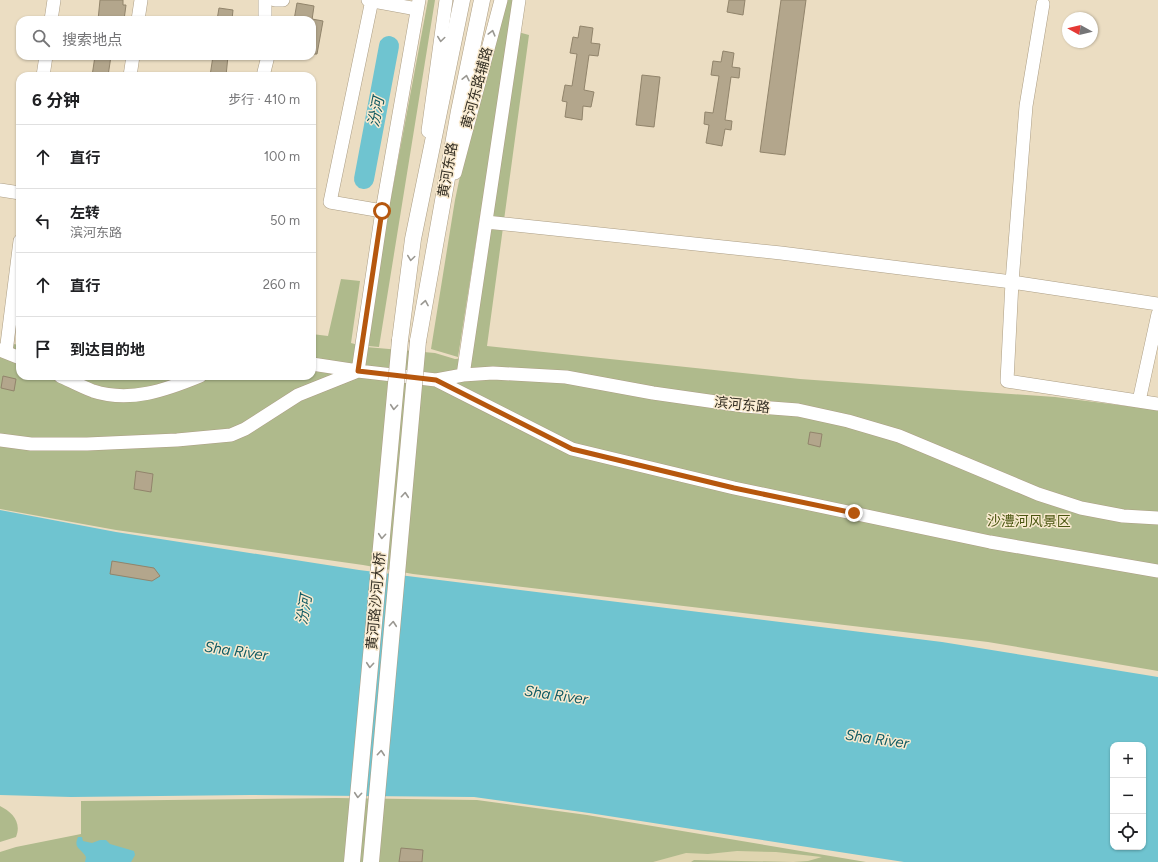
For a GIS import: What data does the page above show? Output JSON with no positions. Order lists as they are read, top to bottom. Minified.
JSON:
{"streets":{"main road":["黄河东路","黄河路沙河大桥"],"street":["黄河东路辅路","滨河东路"]},"crossings":[["黄河东路辅路","黄河东路"],["黄河东路","黄河路沙河大桥"]],"water":["汾河","Sha River"],"parks":["沙澧河风景区"],"north":"left","page":{"search":"搜索地点","heading":["6 分钟","步行 · 410 m"],"list":[["直行","100 m"],["左转","滨河东路","50 m"],["直行","260 m"],"到达目的地"],"map_buttons":["+","−"]}}
